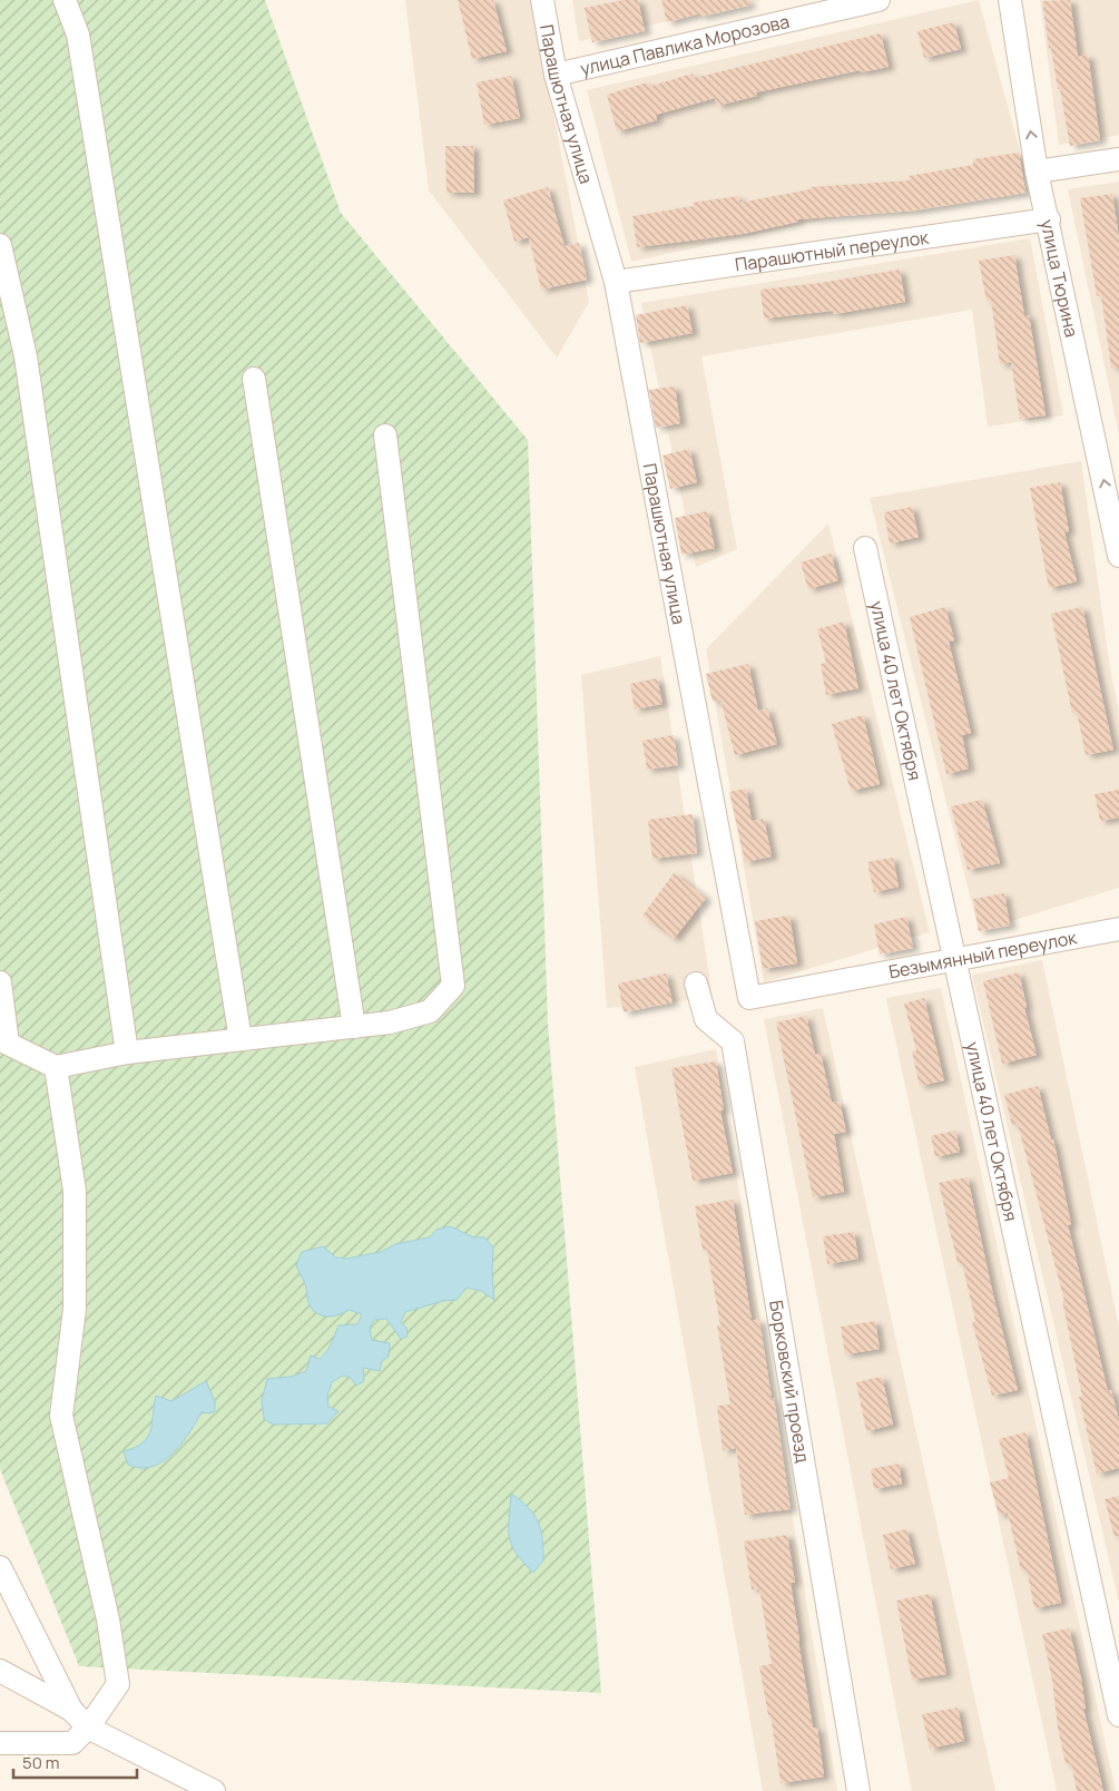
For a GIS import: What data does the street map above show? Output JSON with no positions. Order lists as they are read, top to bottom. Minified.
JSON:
{"streets":{"street":["улица Павлика Морозова","Парашютная улица","Парашютный переулок","улица Тюрина","улица 40 лет Октября","Безымянный переулок","Борковский проезд"]},"crossings":[["улица Павлика Морозова","Парашютная улица"],["Парашютная улица","Парашютный переулок"],["Парашютная улица","Безымянный переулок"],["Парашютный переулок","улица Тюрина"],["улица 40 лет Октября","Безымянный переулок"]],"one_way":["улица Тюрина"],"scale_bar":"50 m"}
